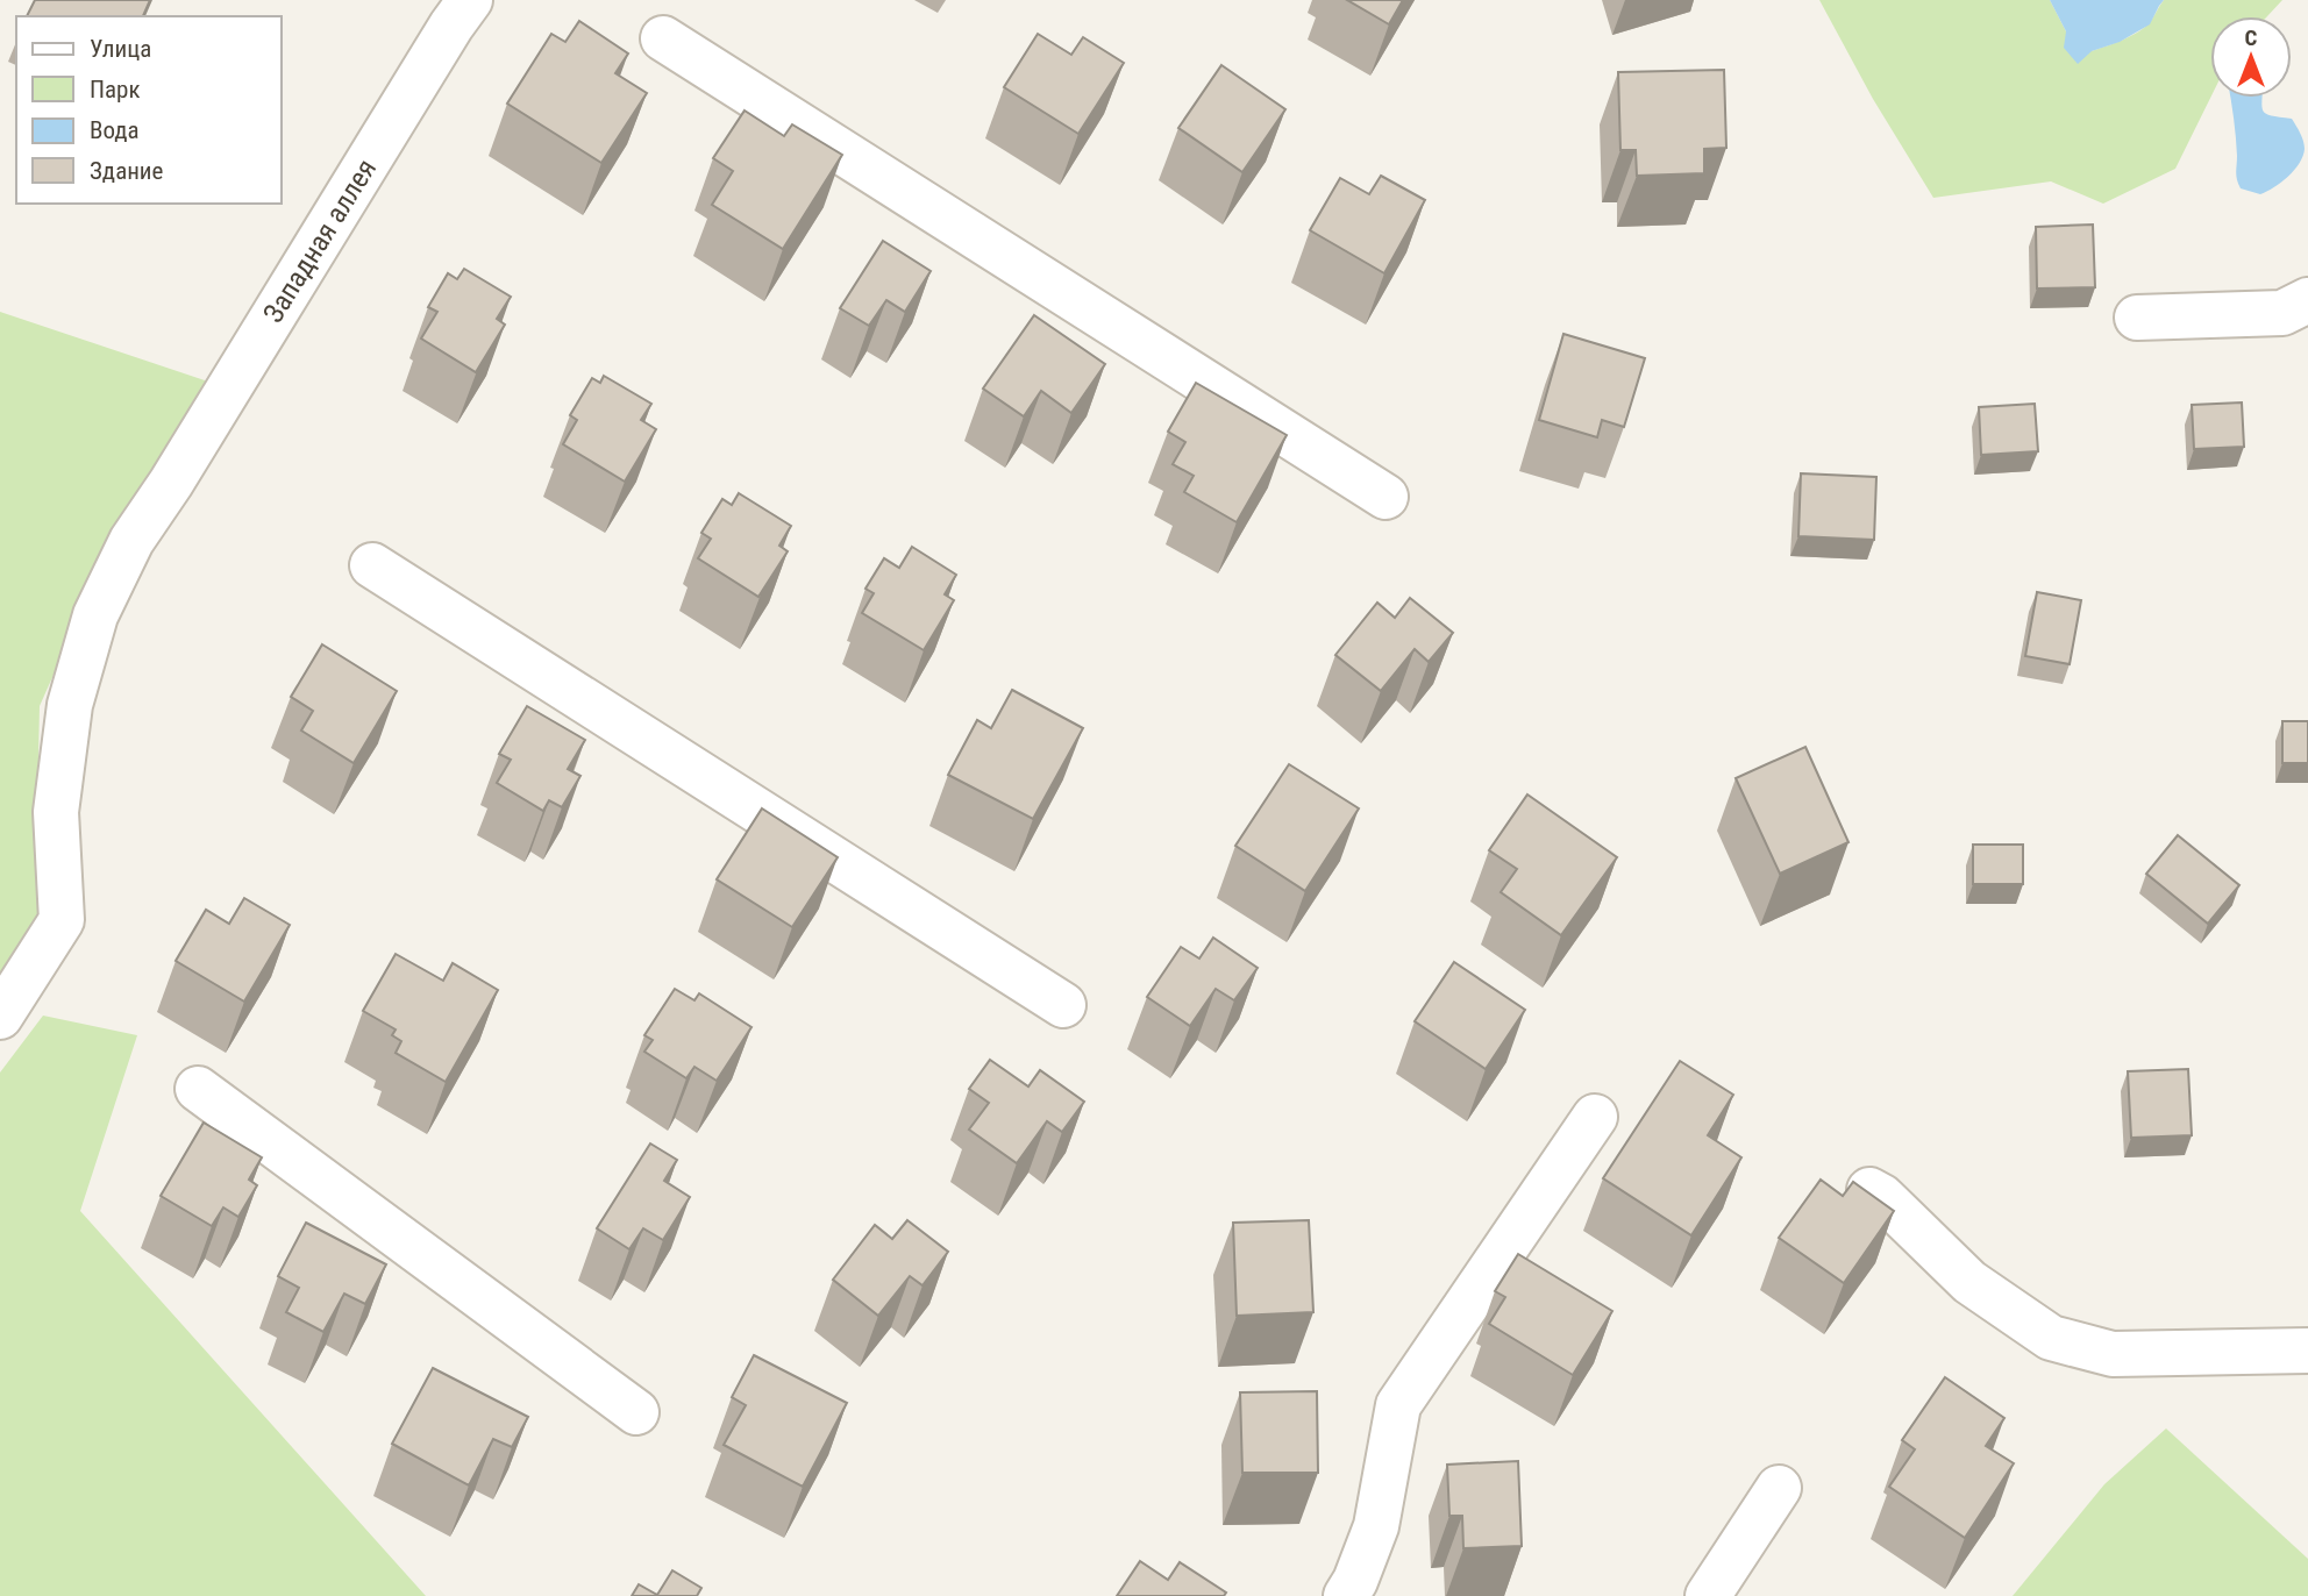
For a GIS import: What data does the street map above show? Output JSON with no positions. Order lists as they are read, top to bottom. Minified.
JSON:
{"streets":{"street":["Западная аллея"]},"legend":["Улица","Парк","Вода","Здание"],"north":"top"}
